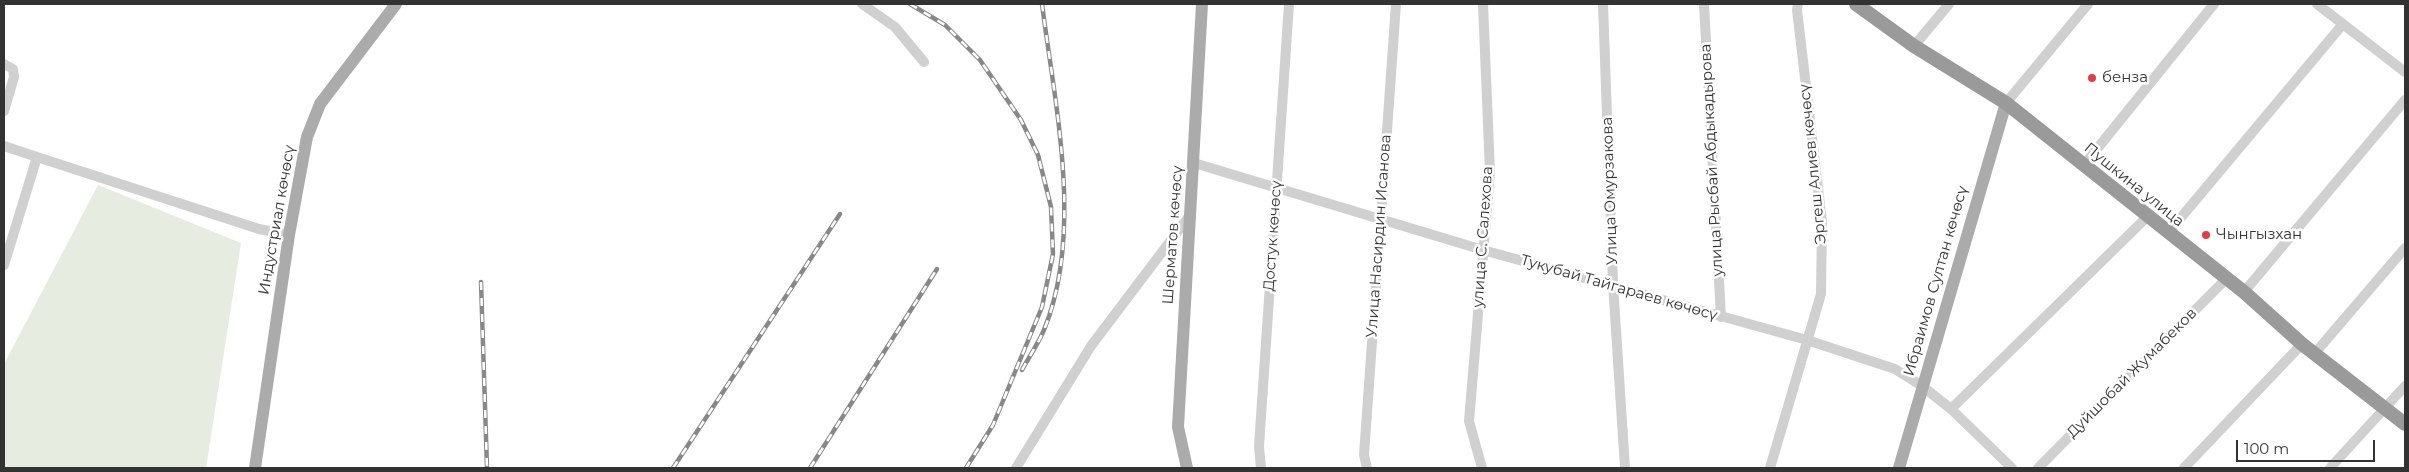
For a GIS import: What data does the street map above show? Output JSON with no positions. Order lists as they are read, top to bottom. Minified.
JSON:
{"streets":{"highway":["Пушкина улица"],"main road":["Индустриал көчөсү","Шерматов көчөсү","Ибраимов Султан көчөсү"],"street":["улица Рысбай Абдыкадырова","Эргеш Алиев көчөсү","Улица Омурзакова","Достук көчөсү","Улица Насирдин Исанова","улица С. Салехова","Тукубай Тайгараев көчөсү","Дуйшобай Жумабеков"]},"crossings":[["улица Рысбай Абдыкадырова","Тукубай Тайгараев көчөсү"],["Эргеш Алиев көчөсү","Тукубай Тайгараев көчөсү"],["Пушкина улица","Ибраимов Султан көчөсү"],["Пушкина улица","Дуйшобай Жумабеков"],["Улица Омурзакова","Тукубай Тайгараев көчөсү"],["Шерматов көчөсү","Тукубай Тайгараев көчөсү"],["Достук көчөсү","Тукубай Тайгараев көчөсү"],["Улица Насирдин Исанова","Тукубай Тайгараев көчөсү"],["улица С. Салехова","Тукубай Тайгараев көчөсү"],["Ибраимов Султан көчөсү","Тукубай Тайгараев көчөсү"]],"places":["бенза","Чынгызхан"],"scale_bar":"100 m"}
